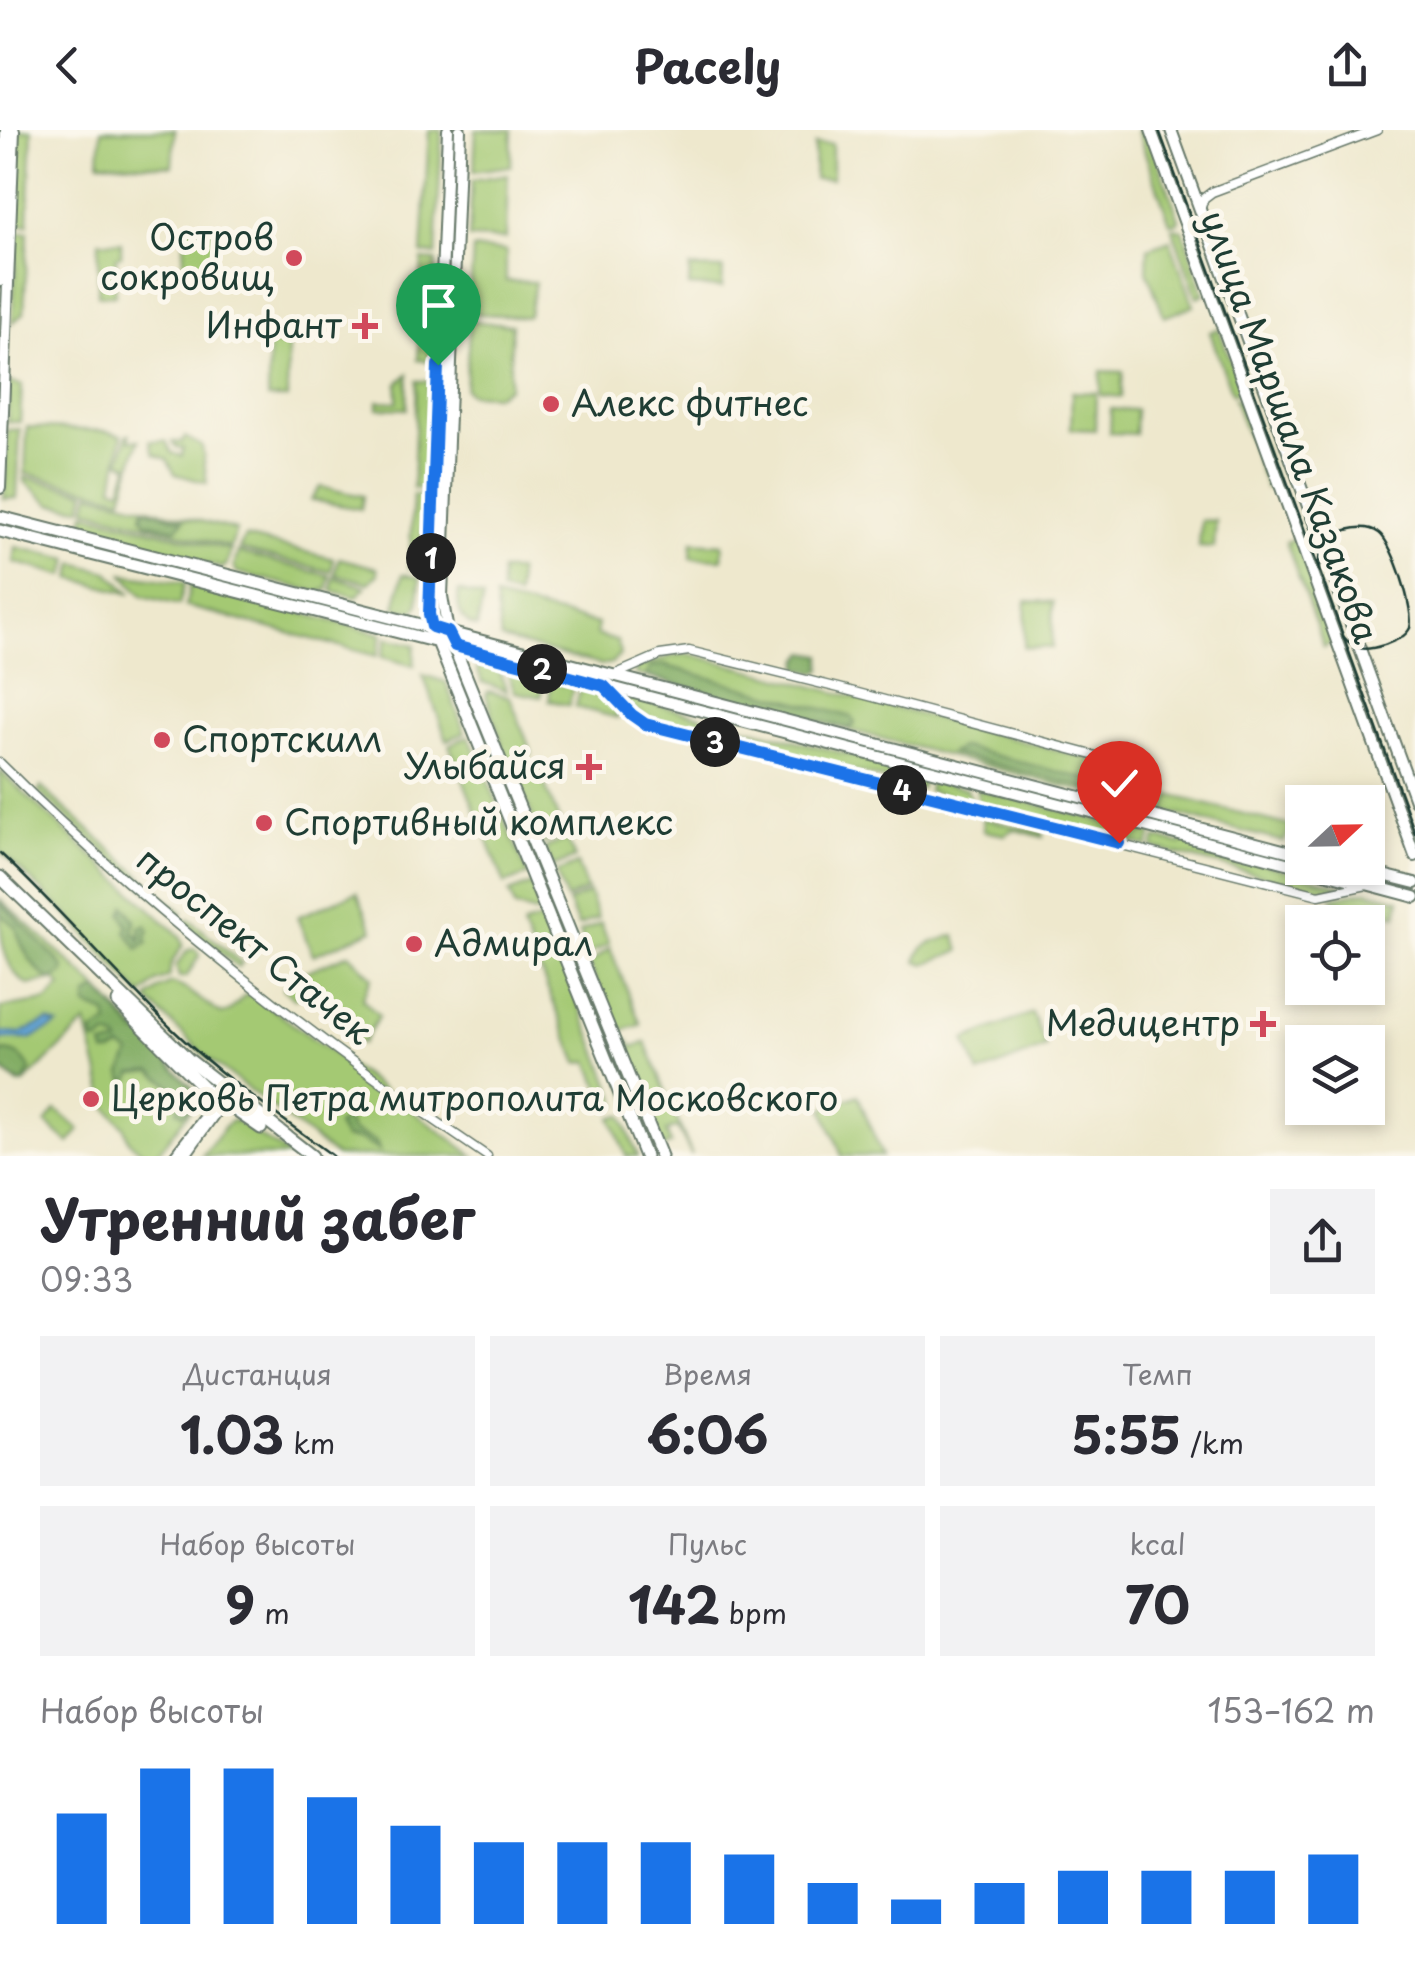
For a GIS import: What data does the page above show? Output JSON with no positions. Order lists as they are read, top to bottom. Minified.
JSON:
{"streets":{"main road":["улица Маршала Казакова"],"street":["проспект Стачек"]},"places":{"other":["Остров сокровищ","Алекс фитнес","Спортскилл","Спортивный комплекс","Адмирал","Церковь Петра митрополита Московского"],"health":["Инфант","Улыбайся","Медицентр"]},"north":"right","page":{"header":"Pacely","pins":["1","2","3","4"],"heading":["Утренний забег","09:33"],"stats":[["Дистанция","1.03 km"],["Время","6:06"],["Темп","5:55 /km"],["Набор высоты","9 m"],["Пульс","142 bpm"],["kcal","70"]],"chart":["Набор высоты","153–162 m"]}}
